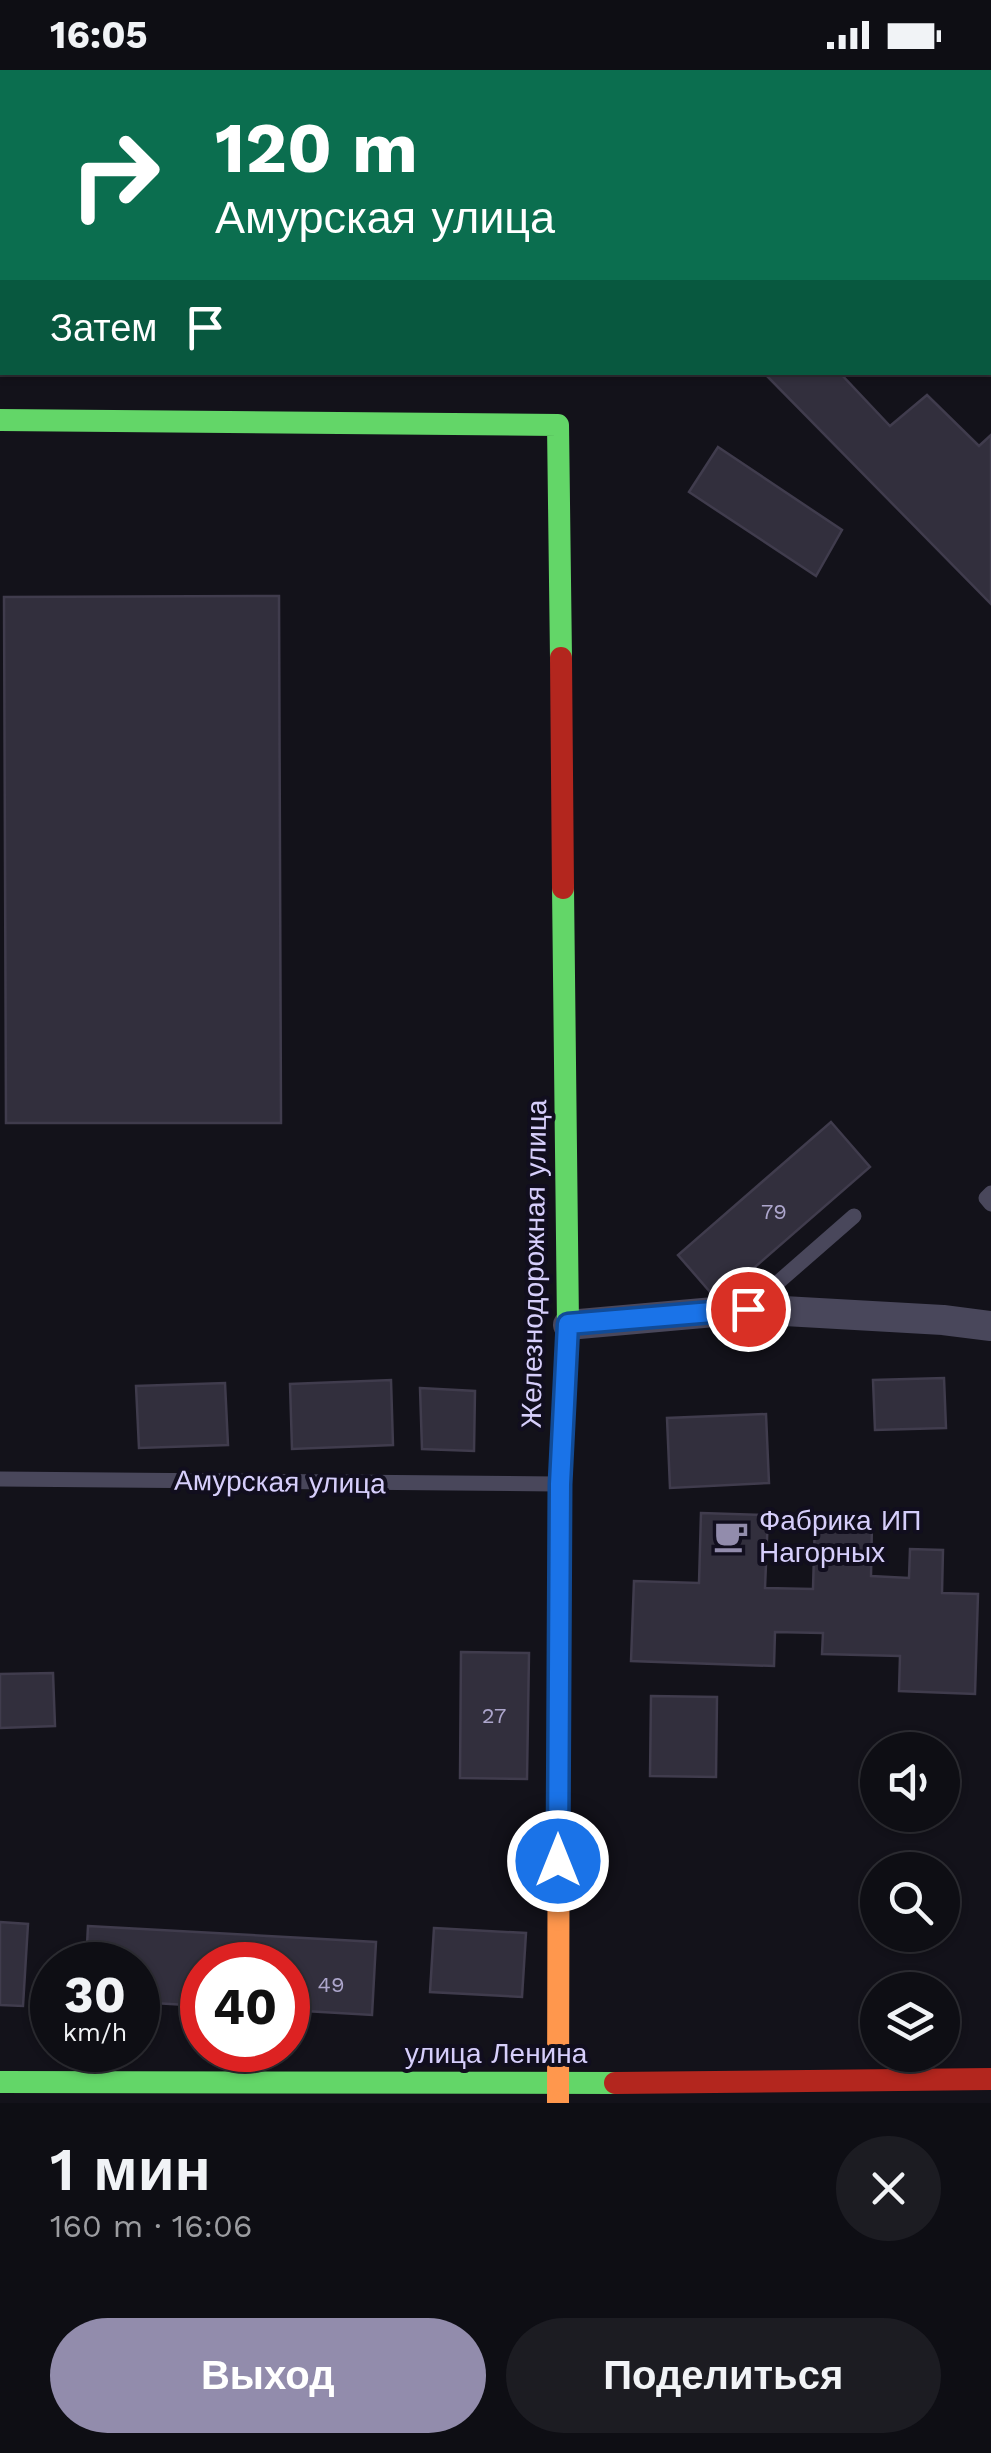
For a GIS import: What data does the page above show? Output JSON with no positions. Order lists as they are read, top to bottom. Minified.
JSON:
{"streets":{"street":["Железнодорожная улица","улица Ленина"],"lane":["Амурская улица"]},"crossings":[["Железнодорожная улица","Амурская улица"],["Железнодорожная улица","улица Ленина"]],"places":{"cafe":["Фабрика ИП Нагорных"]},"house_numbers":["79","27","49"],"page":{"status":"16:05","turn":["120 m","Амурская улица"],"then":"Затем","speed":"30 km/h","limit":"40","heading":["1 мин","160 m · 16:06"],"buttons":["Выход","Поделиться"]}}
